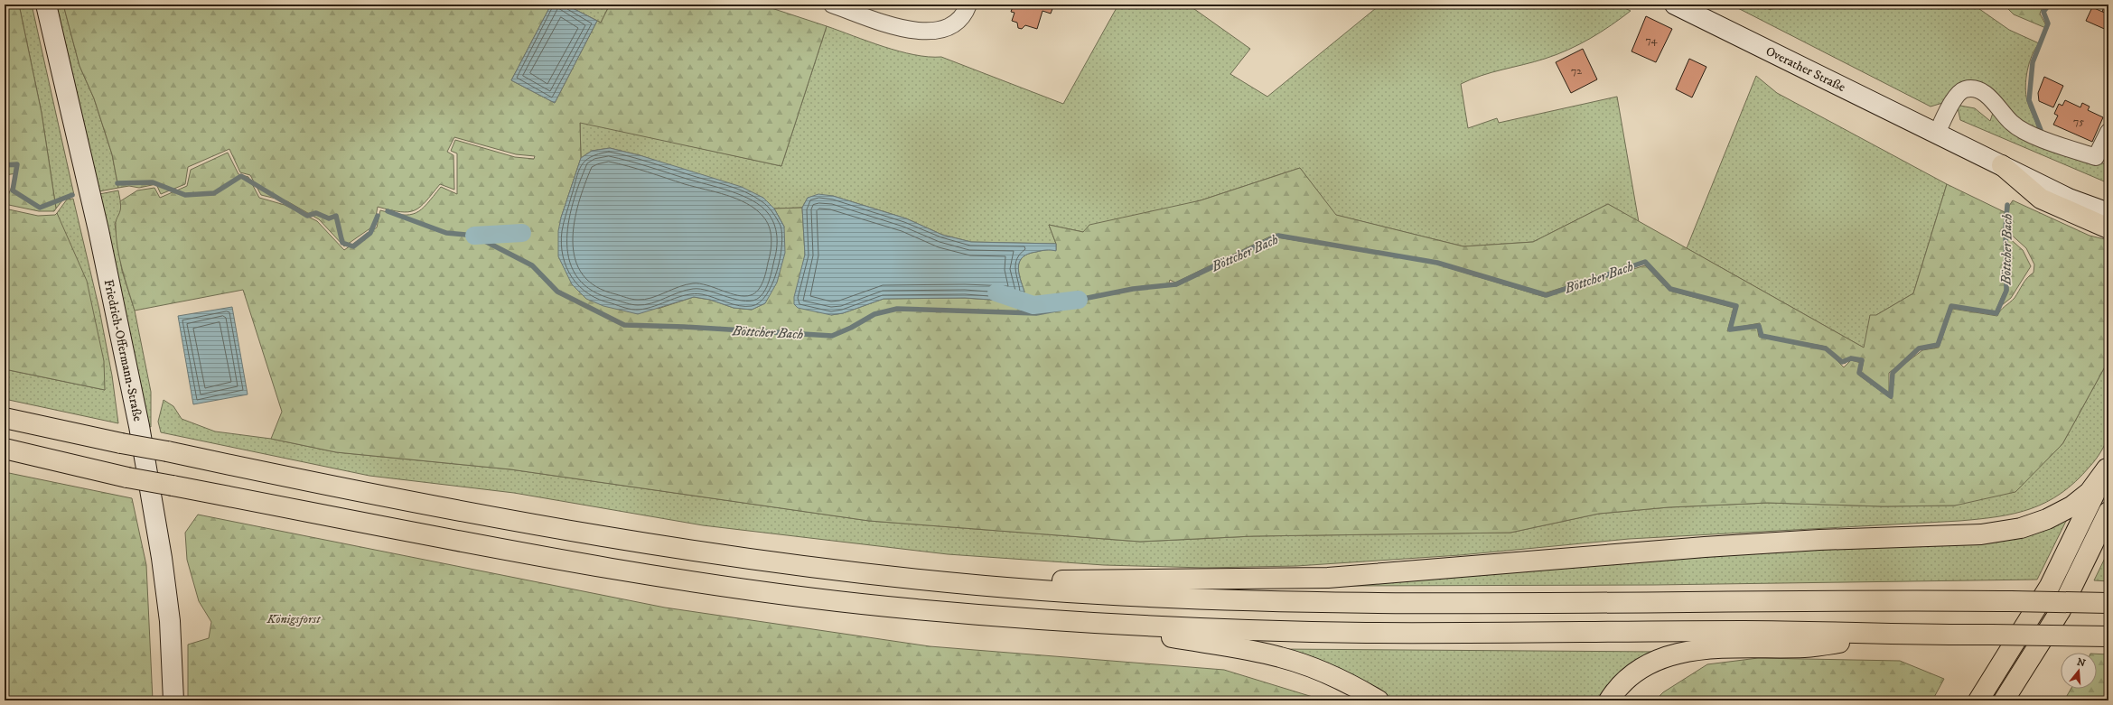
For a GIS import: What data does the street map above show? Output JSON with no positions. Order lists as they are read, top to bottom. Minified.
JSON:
{"streets":{"main road":["Overather Straße","Friedrich-Offermann-Straße"]},"water":["Böttcher Bach"],"parks":["Königsforst"],"house_numbers":["74","72","75"],"north":"top"}
